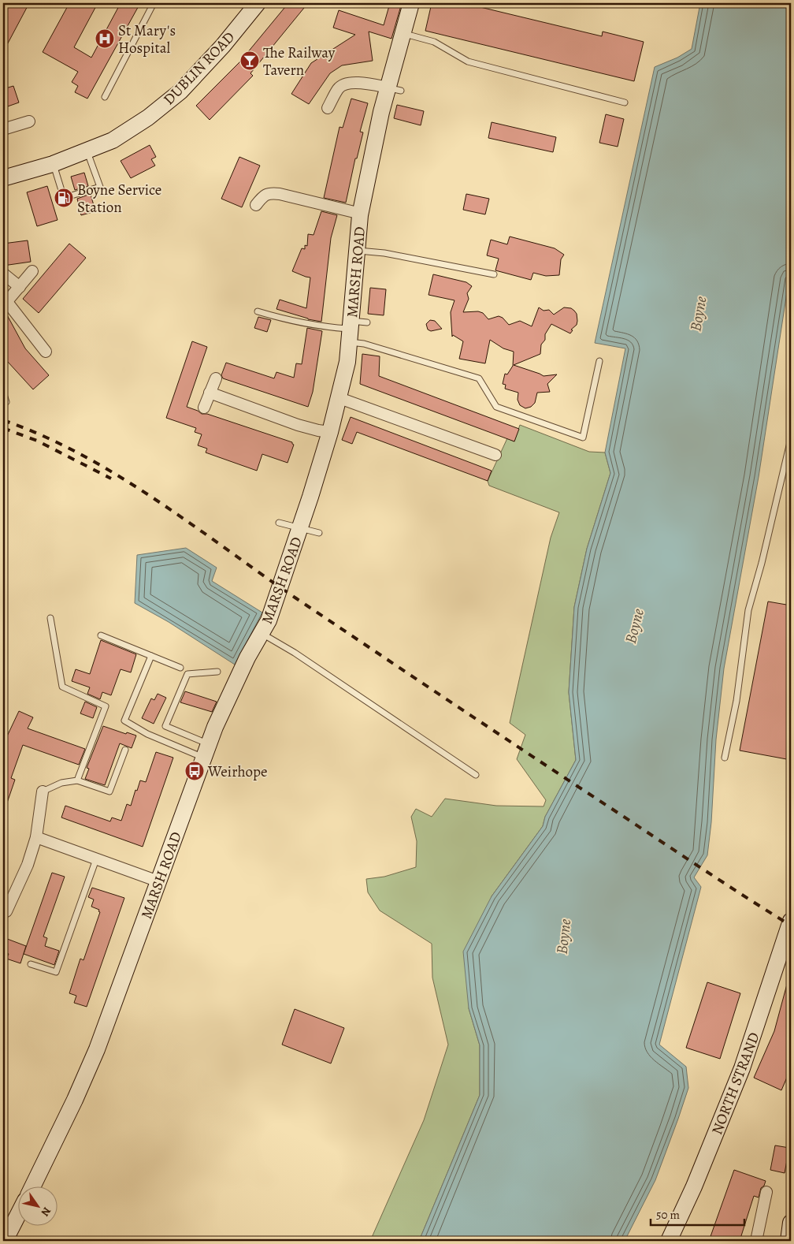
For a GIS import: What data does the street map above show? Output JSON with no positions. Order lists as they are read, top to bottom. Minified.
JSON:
{"streets":{"main road":["DUBLIN ROAD","MARSH ROAD","NORTH STRAND"]},"water":["Boyne"],"places":{"hospital":["St Mary's Hospital"],"bar":["The Railway Tavern"],"fuel station":["Boyne Service Station"],"bus stop":["Weirhope"]},"scale_bar":"50 m","north":"bottom right"}
